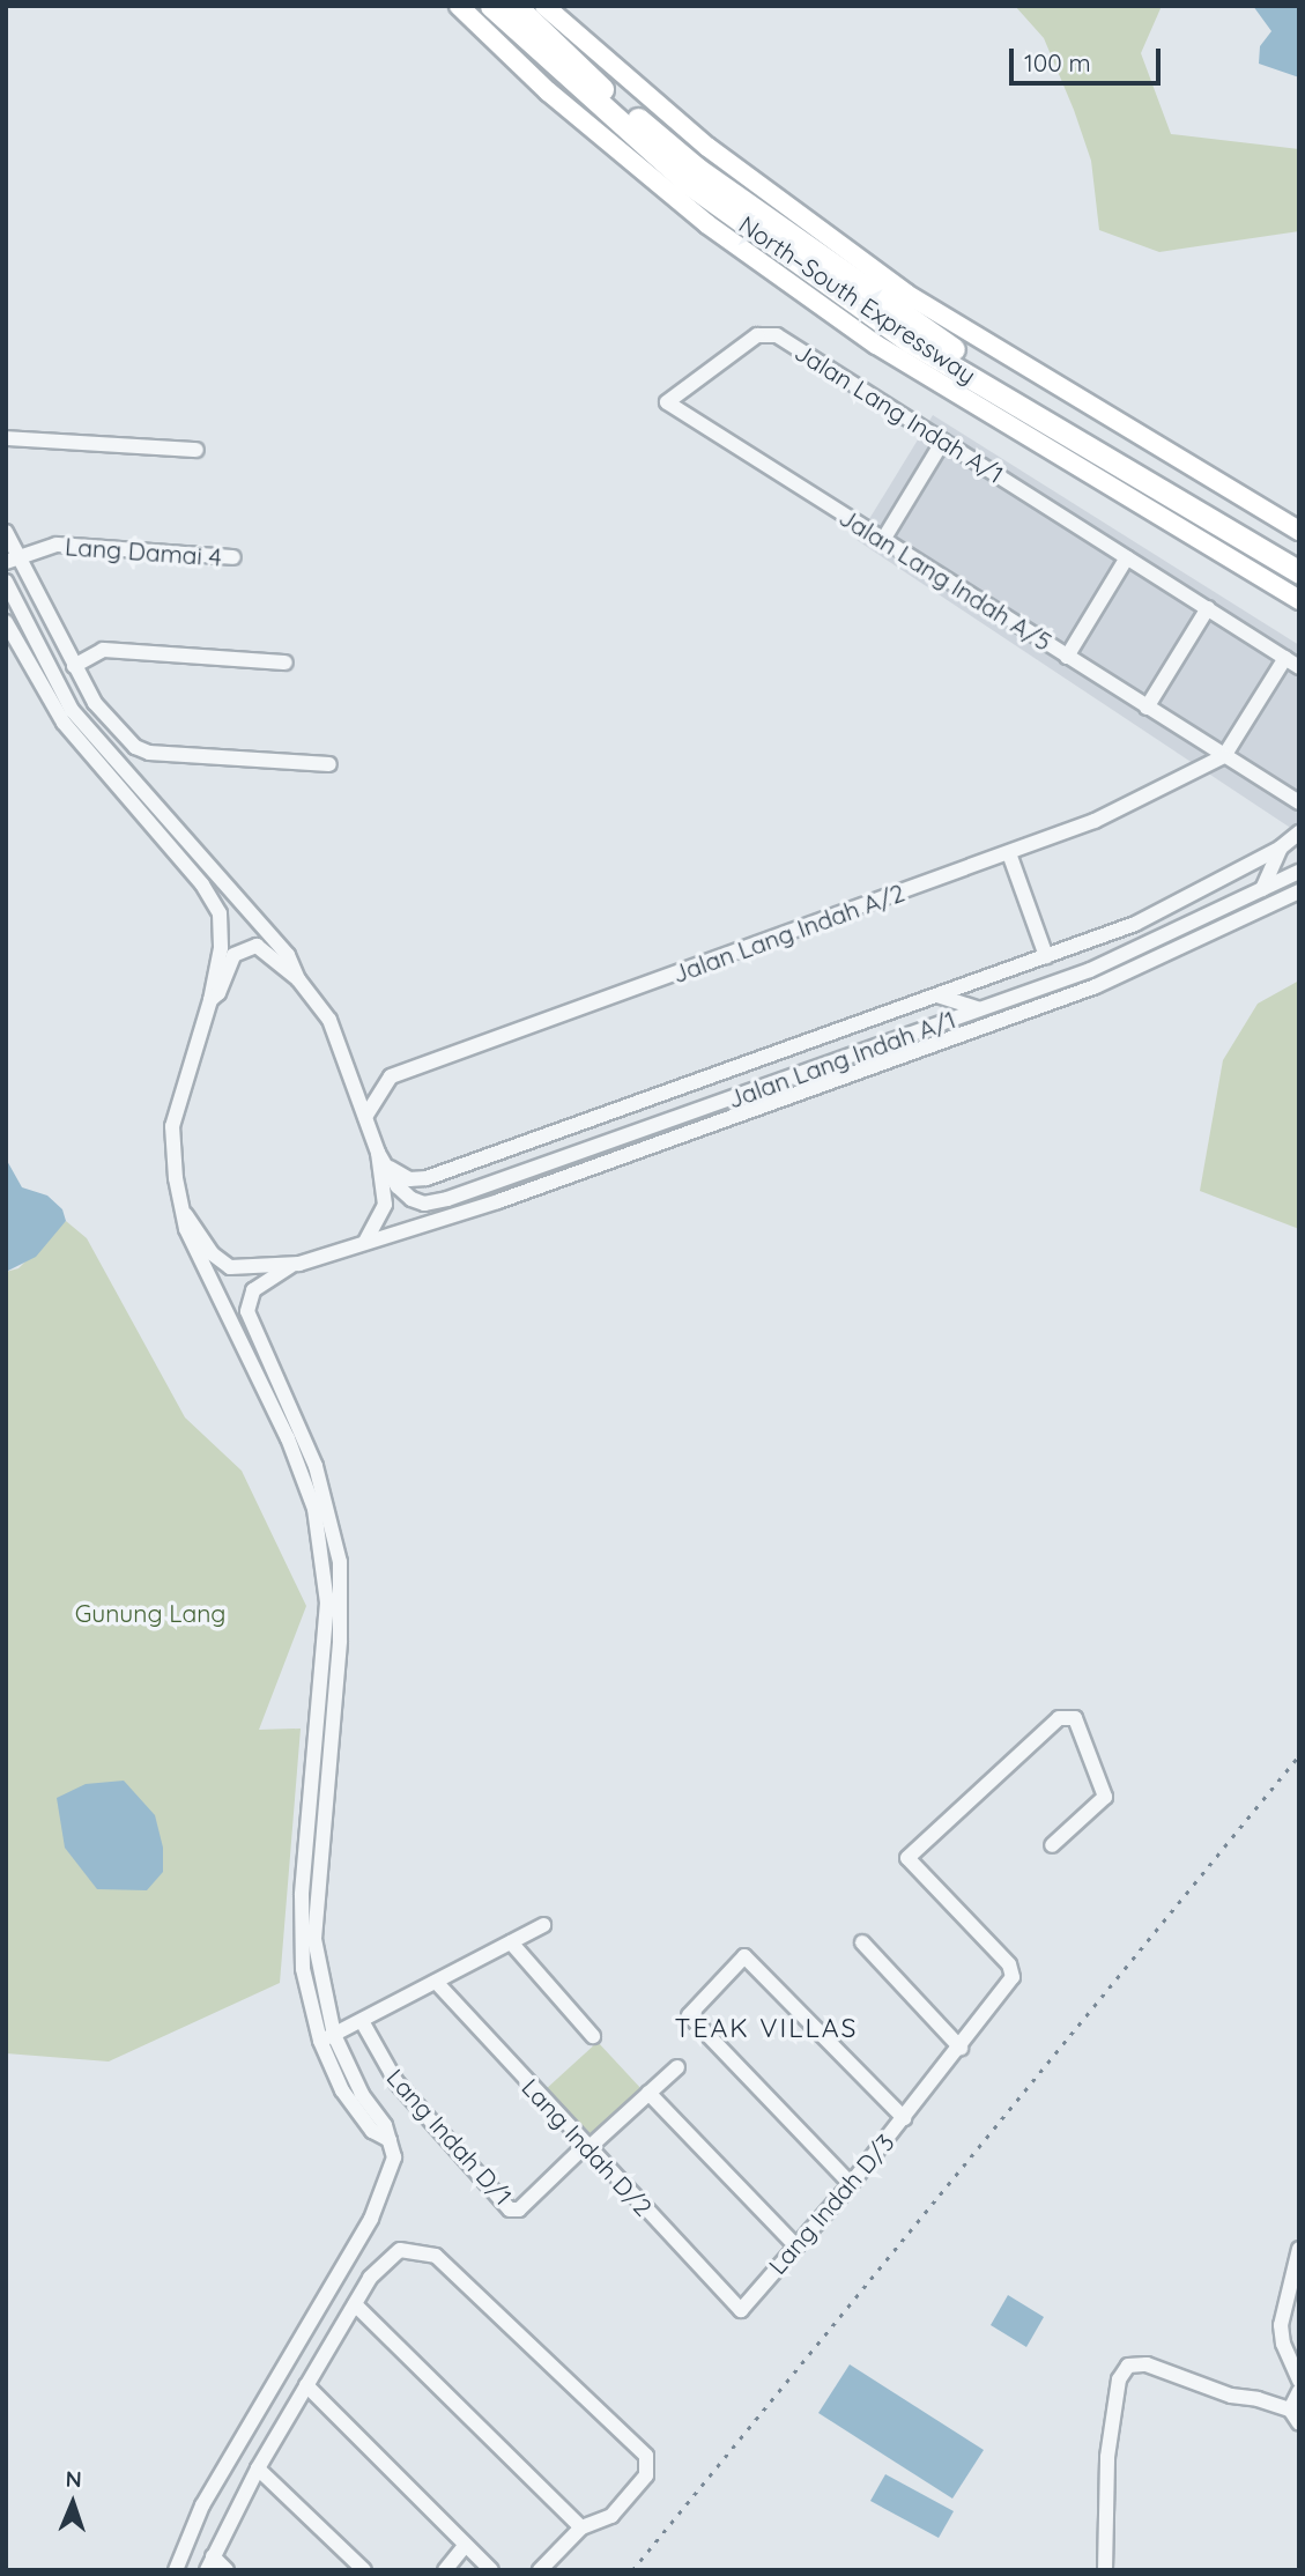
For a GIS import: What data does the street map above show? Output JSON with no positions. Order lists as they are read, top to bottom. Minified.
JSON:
{"streets":{"highway":["North–South Expressway"],"street":["Jalan Lang Indah A/1","Lang Damai 4","Jalan Lang Indah A/5","Jalan Lang Indah A/2","Lang Indah D/1","Lang Indah D/2","Lang Indah D/3"]},"crossings":[["Jalan Lang Indah A/1","Jalan Lang Indah A/5"],["Jalan Lang Indah A/5","Jalan Lang Indah A/2"],["Lang Indah D/1","Lang Indah D/2"],["Lang Indah D/2","Lang Indah D/3"]],"districts":["TEAK VILLAS"],"parks":["Gunung Lang"],"scale_bar":"100 m","north":"top"}
